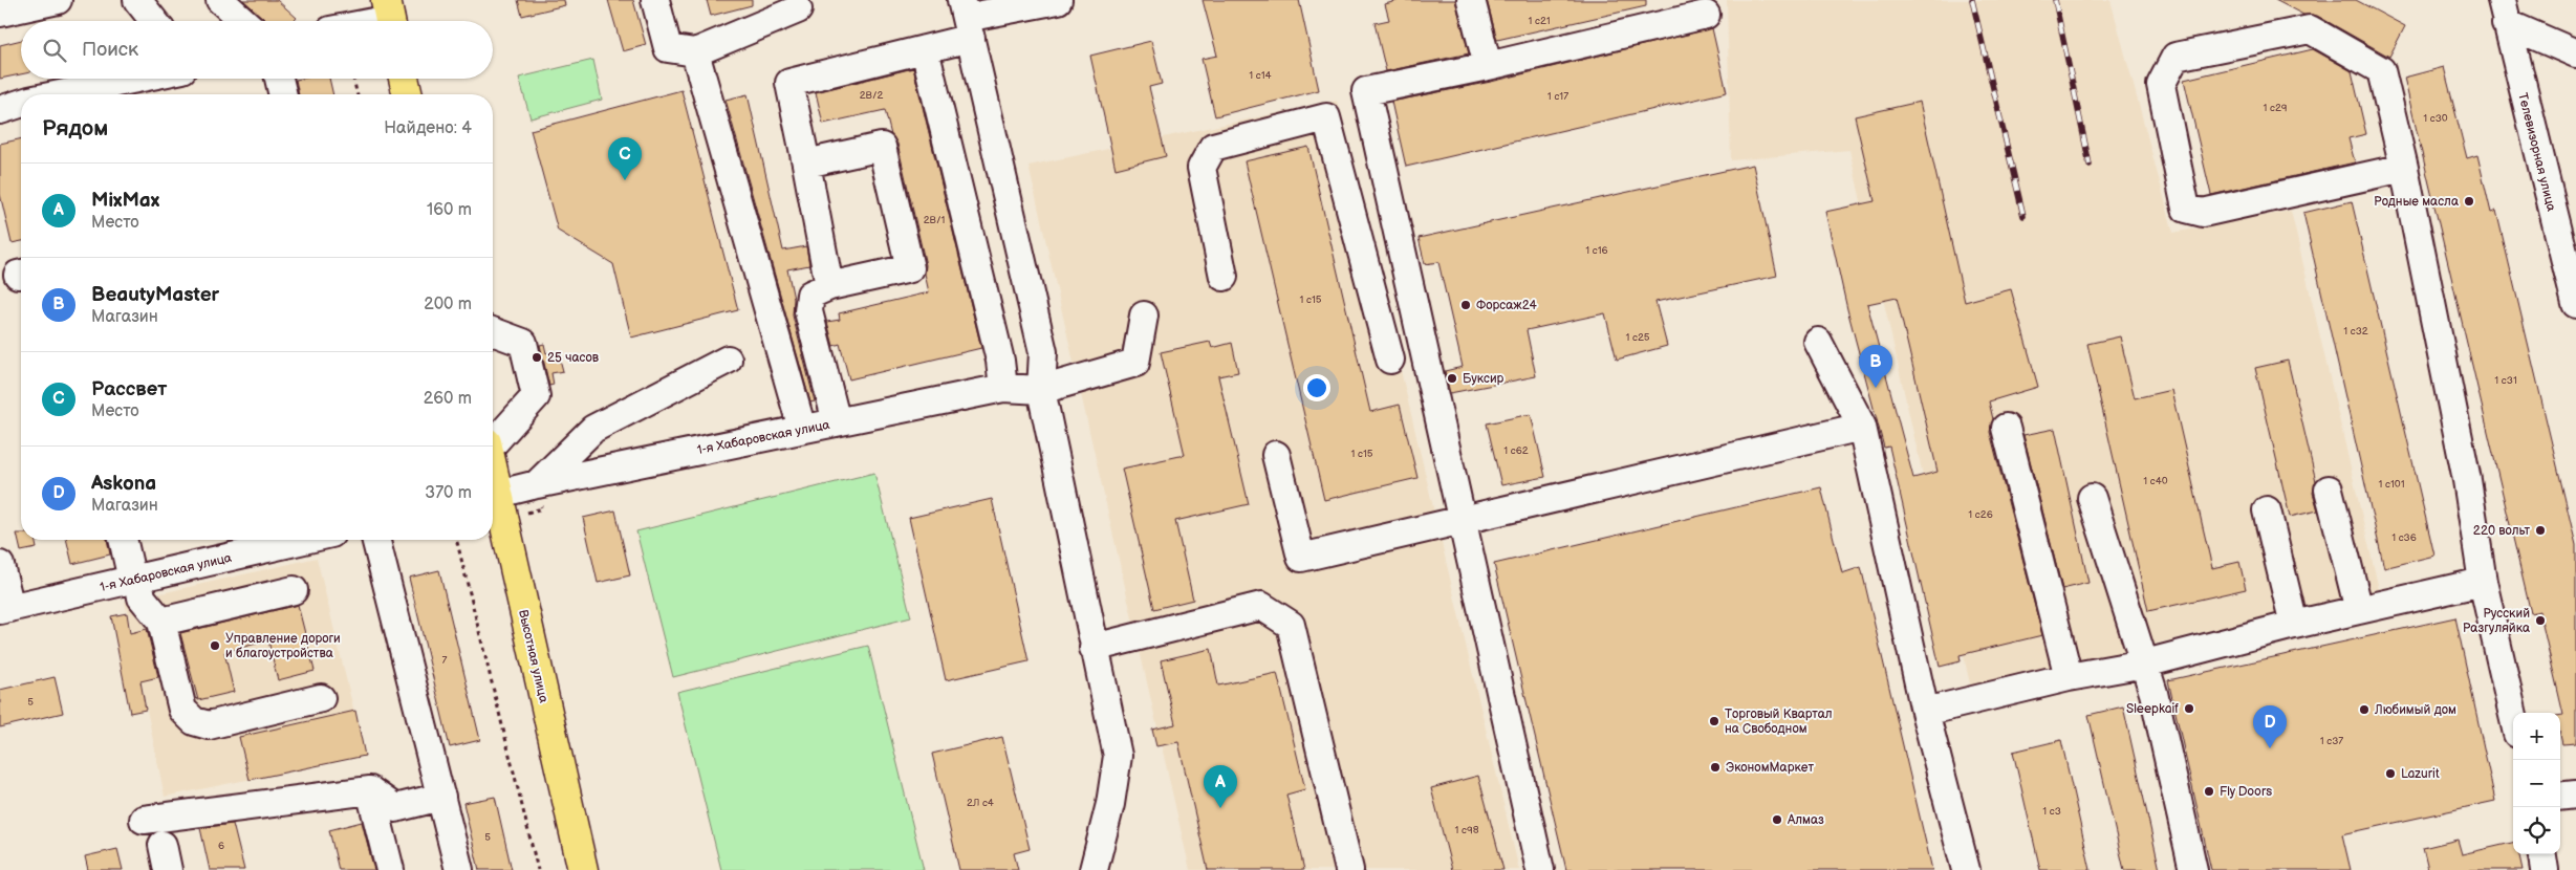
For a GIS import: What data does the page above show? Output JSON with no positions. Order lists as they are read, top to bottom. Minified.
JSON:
{"streets":{"main road":["Высотная улица"],"street":["Телевизорная улица","1-я Хабаровская улица"]},"places":["Родные масла","Форсаж24","25 часов","Буксир","220 вольт","Русский Разгуляйка","Управление дороги и благоустройства","Sleepkaif","Любимый дом","Торговый Квартал на Свободном","ЭкономМаркет","Lazurit","Fly Doors","Алмаз"],"house_numbers":["1 с21","1 с14","2В/2","1 с17","1 с29","1 с30","2В/1","1 с16","1 с15","1 с32","1 с25","1 с31","1 с62","1 с15","1 с40","1 с101","1 с26","1 с36","7","5","1 с37","2Л с4","1 с3","1 с98","5","6"],"page":{"search":"Поиск","heading":["Рядом","Найдено: 4"],"pins":["C","B","D","A"],"list":[{"mark":"A","name":"MixMax","note":"Место","value":"160 m"},{"mark":"B","name":"BeautyMaster","note":"Магазин","value":"200 m"},{"mark":"C","name":"Рассвет","note":"Место","value":"260 m"},{"mark":"D","name":"Askona","note":"Магазин","value":"370 m"}],"map_buttons":["+","−"]}}
